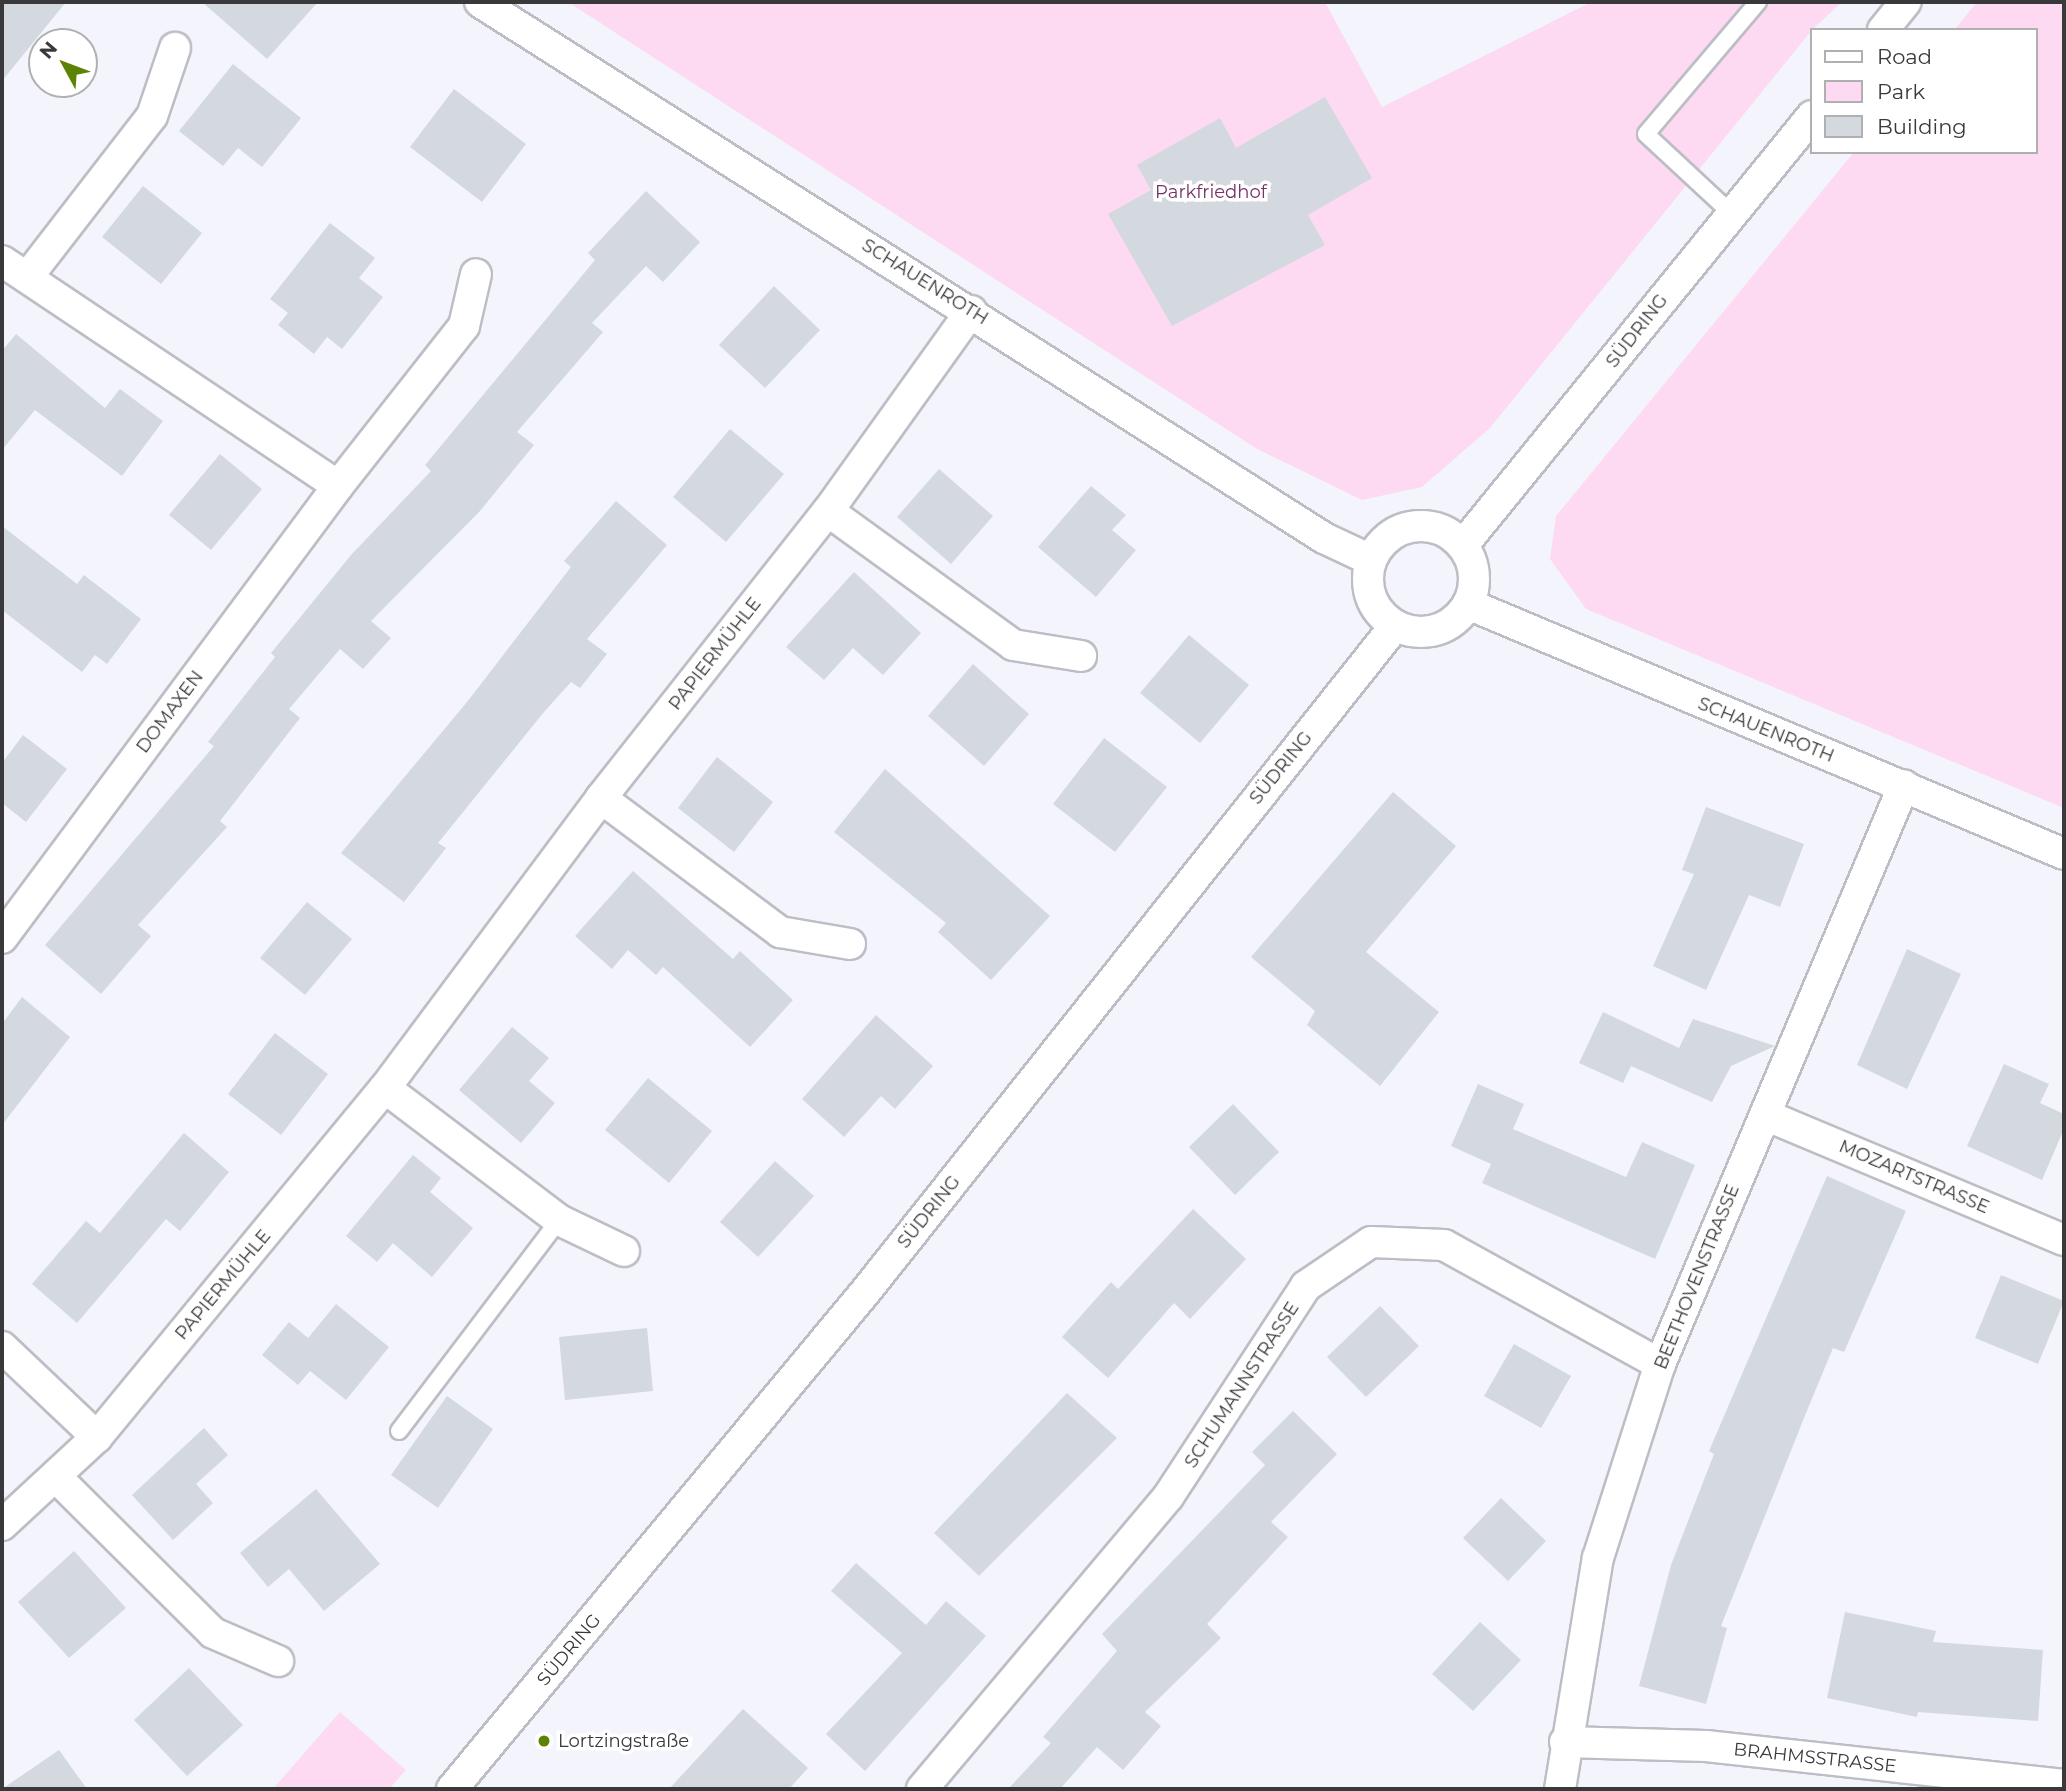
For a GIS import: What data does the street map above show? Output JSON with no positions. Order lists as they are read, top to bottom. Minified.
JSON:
{"streets":{"street":["SCHAUENROTH","SÜDRING","PAPIERMÜHLE","DOMAXEN","MOZARTSTRASSE","BEETHOVENSTRASSE","SCHUMANNSTRASSE","BRAHMSSTRASSE"]},"crossings":[["SCHAUENROTH","SÜDRING"],["SCHAUENROTH","PAPIERMÜHLE"],["SCHAUENROTH","BEETHOVENSTRASSE"],["MOZARTSTRASSE","BEETHOVENSTRASSE"],["BEETHOVENSTRASSE","SCHUMANNSTRASSE"],["BEETHOVENSTRASSE","BRAHMSSTRASSE"]],"parks":["Parkfriedhof"],"places":["Lortzingstraße"],"legend":["Road","Park","Building"],"north":"top left"}
